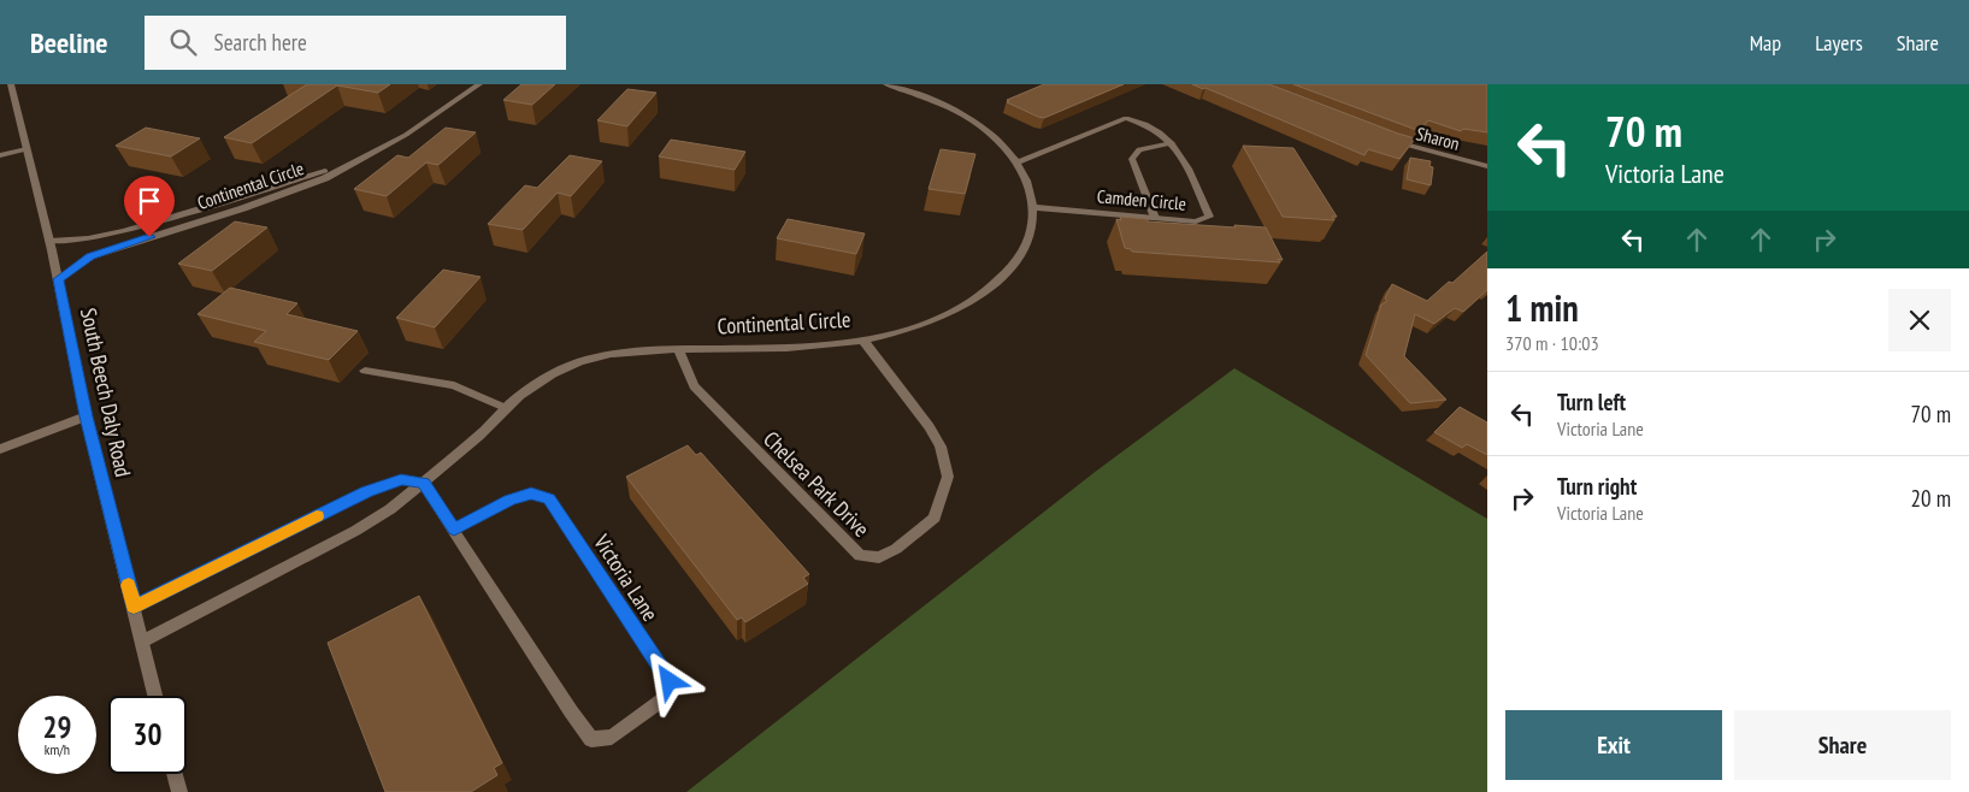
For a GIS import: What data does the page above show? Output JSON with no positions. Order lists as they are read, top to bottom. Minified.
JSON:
{"streets":{"street":["Sharon","Continental Circle","Camden Circle","South Beech Daly Road","Chelsea Park Drive","Victoria Lane"]},"crossings":[["Continental Circle","Camden Circle"],["Continental Circle","South Beech Daly Road"],["Continental Circle","Chelsea Park Drive"],["Continental Circle","Victoria Lane"]],"page":{"header":"Beeline","search":"Search here","nav":["Map","Layers","Share"],"turn":["70 m","Victoria Lane"],"heading":["1 min","370 m · 10:03"],"list":[{"name":"Turn left","note":"Victoria Lane","value":"70 m"},{"name":"Turn right","note":"Victoria Lane","value":"20 m"}],"speed":"29 km/h","limit":"30","buttons":["Exit","Share"]}}
